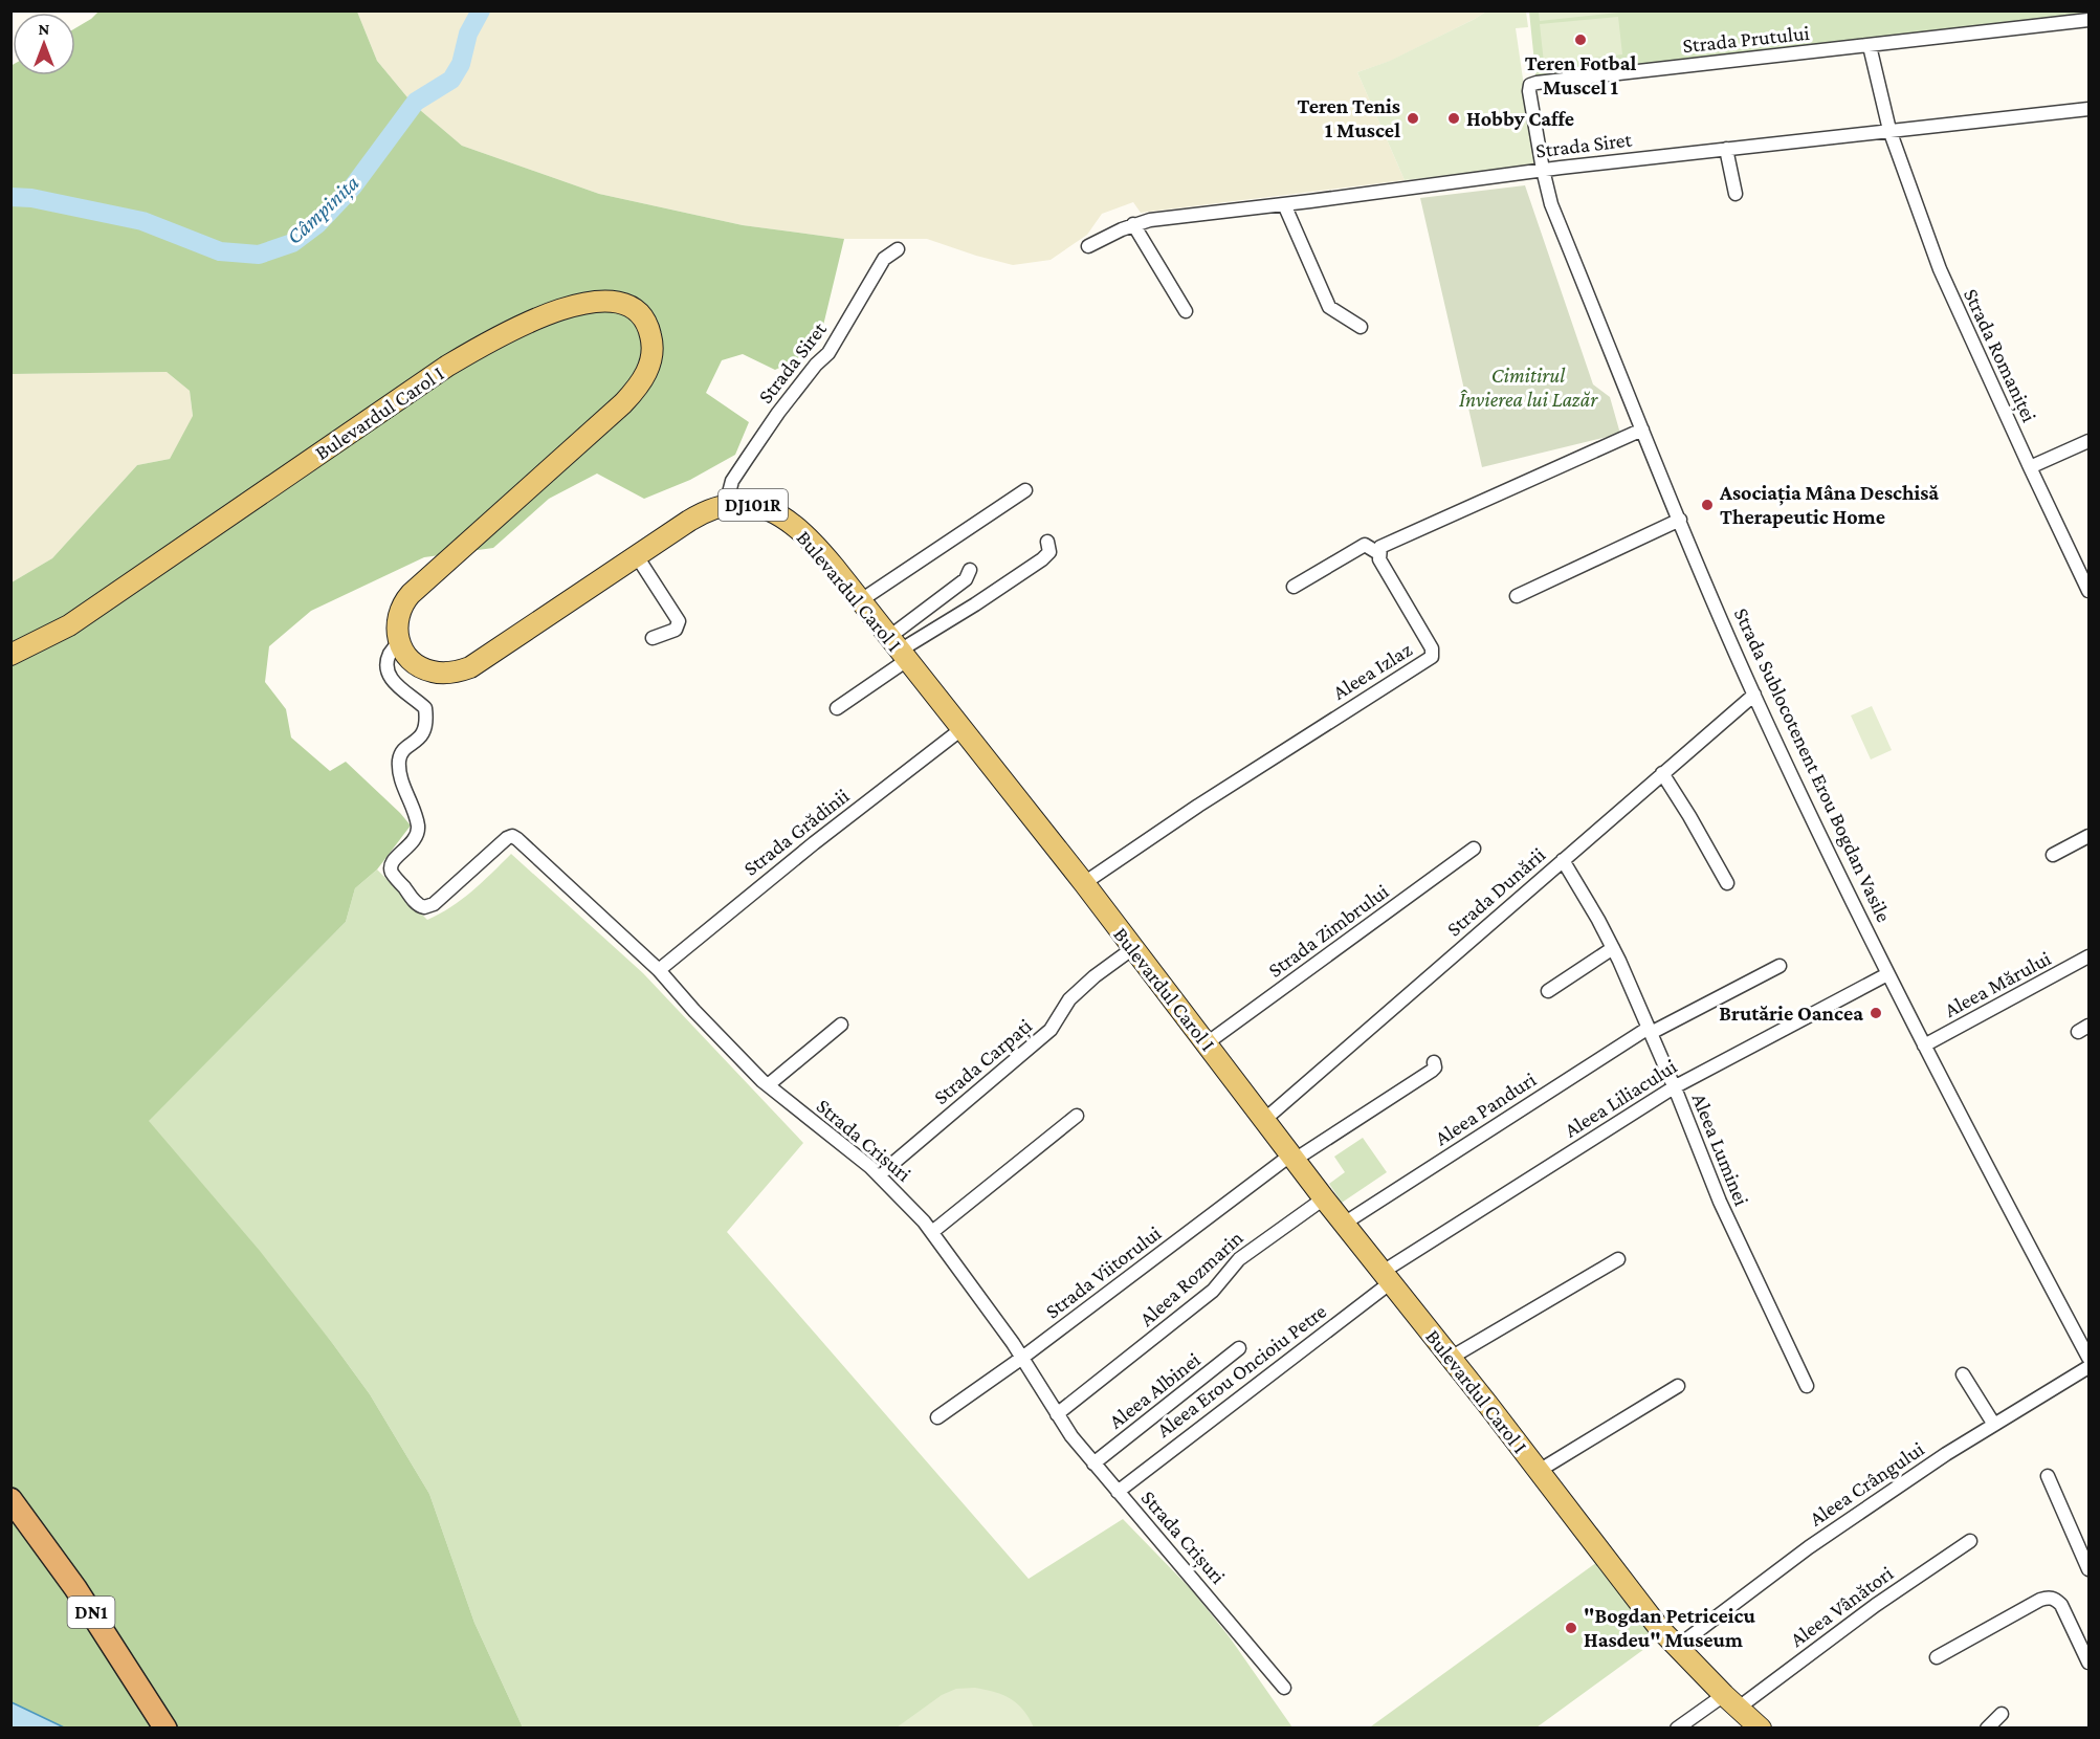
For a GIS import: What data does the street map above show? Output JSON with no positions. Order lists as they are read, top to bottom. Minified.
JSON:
{"streets":{"highway":["DN1"],"main road":["Bulevardul Carol I","DJ101R"],"street":["Strada Prutului","Strada Siret","Strada Romaniței","Aleea Izlaz","Strada Sublocotenent Erou Bogdan Vasile","Strada Grădinii","Strada Dunării","Strada Zimbrului","Aleea Mărului","Strada Carpați","Aleea Liliacului","Aleea Panduri","Strada Crișuri","Aleea Luminei","Strada Viitorului","Aleea Rozmarin","Aleea Erou Oncioiu Petre","Aleea Albinei","Aleea Crângului","Aleea Vânători"]},"crossings":[["Strada Prutului","Strada Siret"],["Strada Prutului","Strada Romaniței"],["Strada Prutului","Strada Sublocotenent Erou Bogdan Vasile"],["Strada Siret","Strada Romaniței"],["Strada Siret","Bulevardul Carol I"],["Strada Siret","Strada Sublocotenent Erou Bogdan Vasile"],["Bulevardul Carol I","Aleea Izlaz"],["Bulevardul Carol I","Strada Grădinii"],["Bulevardul Carol I","Strada Dunării"],["Bulevardul Carol I","Strada Zimbrului"],["Bulevardul Carol I","Strada Carpați"],["Bulevardul Carol I","Aleea Liliacului"],["Bulevardul Carol I","Aleea Panduri"],["Bulevardul Carol I","Strada Crișuri"],["Bulevardul Carol I","Strada Viitorului"],["Bulevardul Carol I","Aleea Rozmarin"],["Bulevardul Carol I","Aleea Erou Oncioiu Petre"],["Bulevardul Carol I","Aleea Crângului"],["Bulevardul Carol I","Aleea Vânători"],["Strada Sublocotenent Erou Bogdan Vasile","Strada Dunării"],["Strada Sublocotenent Erou Bogdan Vasile","Aleea Mărului"],["Strada Sublocotenent Erou Bogdan Vasile","Aleea Liliacului"],["Strada Grădinii","Strada Crișuri"],["Strada Dunării","Aleea Luminei"],["Strada Carpați","Strada Crișuri"],["Aleea Liliacului","Aleea Luminei"],["Aleea Liliacului","Aleea Erou Oncioiu Petre"],["Aleea Panduri","Aleea Luminei"],["Strada Crișuri","Strada Viitorului"],["Strada Crișuri","Aleea Rozmarin"],["Strada Crișuri","Aleea Erou Oncioiu Petre"],["Strada Crișuri","Aleea Albinei"]],"water":["Câmpinița"],"parks":["Cimitirul Învierea lui Lazăr"],"places":["Teren Fotbal Muscel 1","Teren Tenis 1 Muscel","Hobby Caffe","Asociația Mâna Deschisă Therapeutic Home","Brutărie Oancea","\"Bogdan Petriceicu Hasdeu\" Museum"],"north":"top"}
